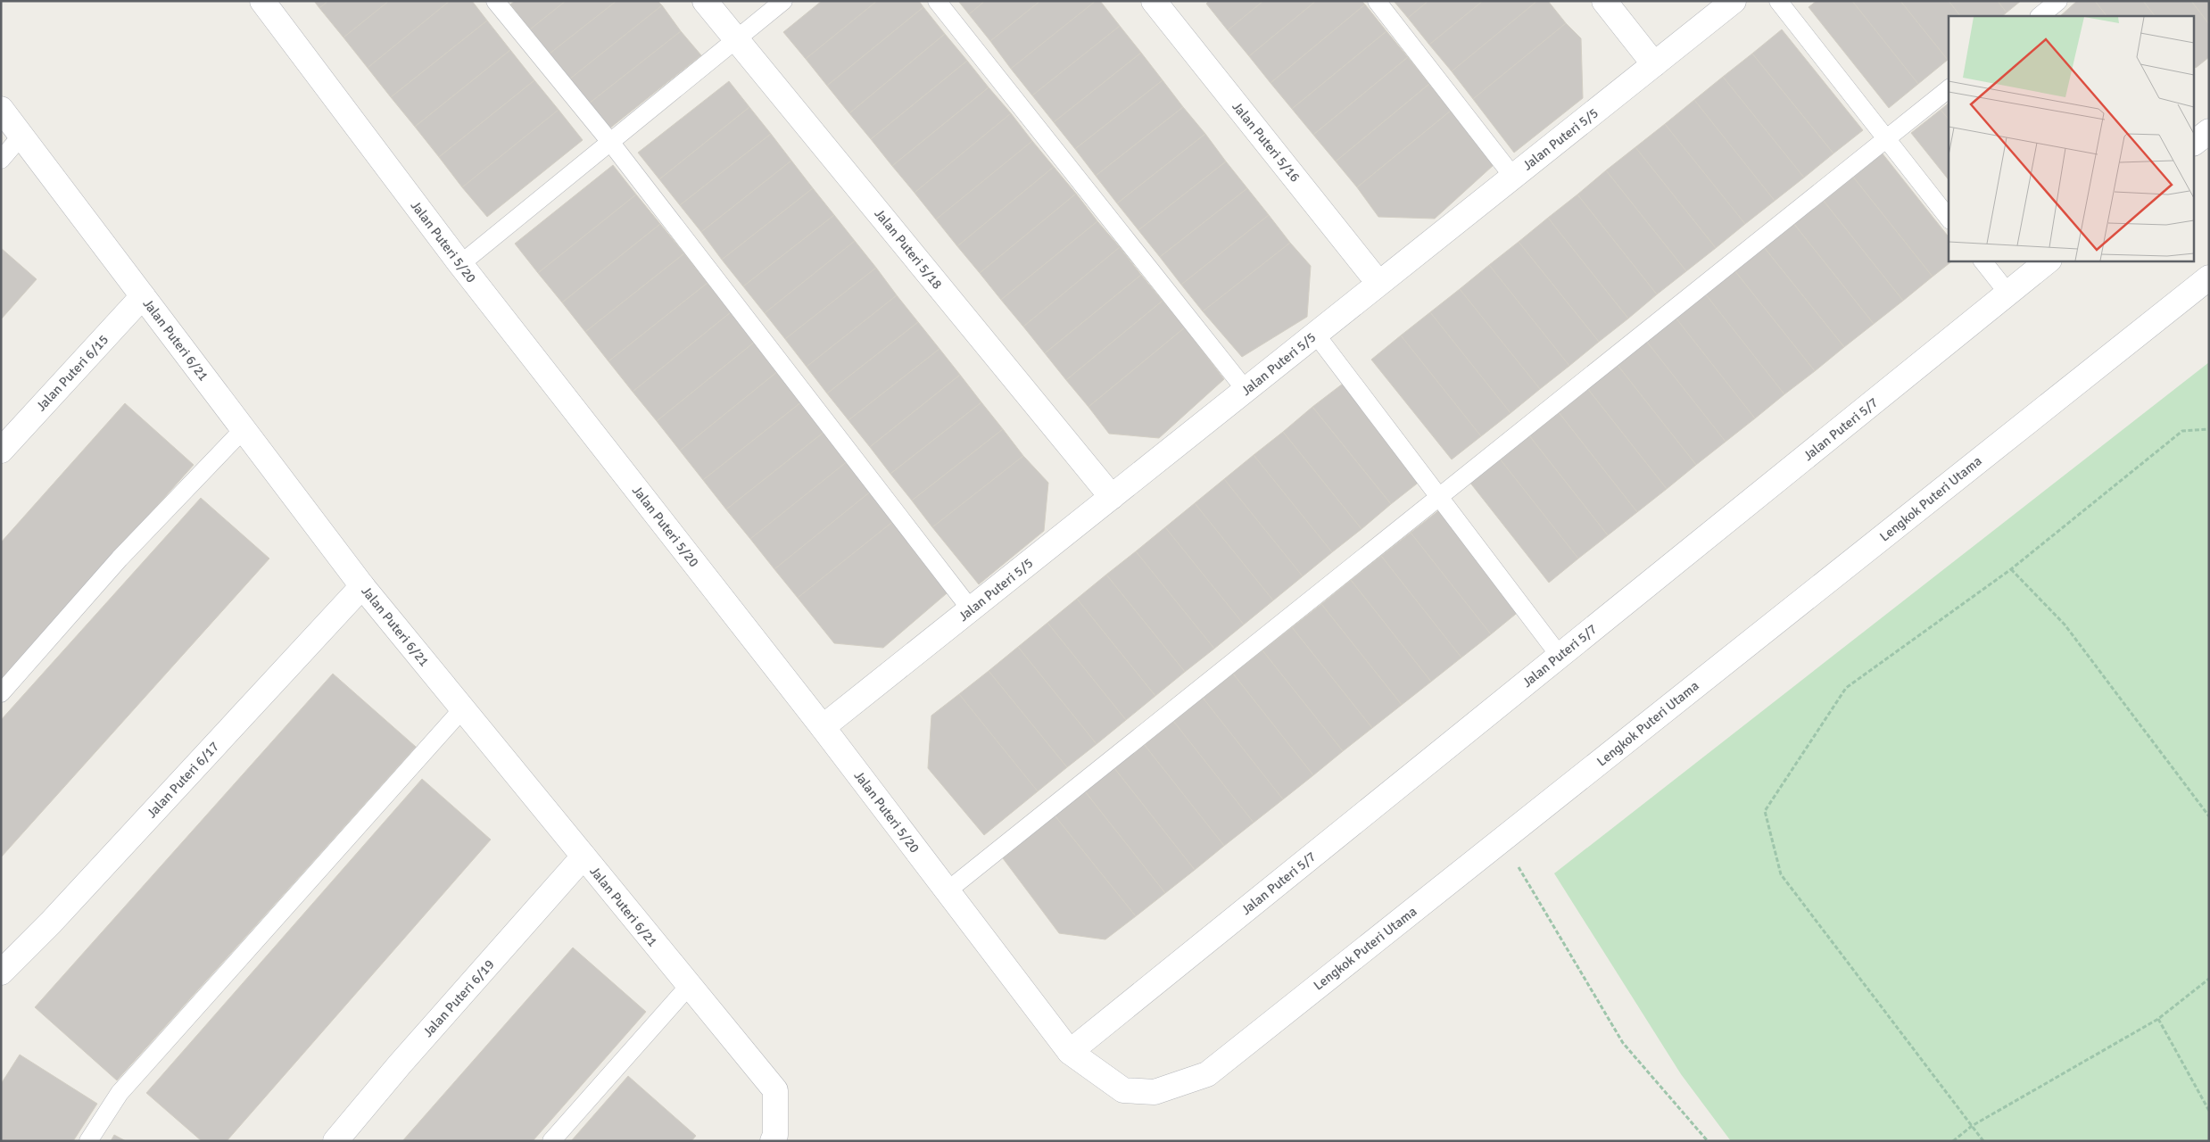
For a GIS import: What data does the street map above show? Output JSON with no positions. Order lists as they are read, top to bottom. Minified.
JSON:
{"streets":{"street":["Jalan Puteri 5/5","Jalan Puteri 5/16","Jalan Puteri 5/20","Jalan Puteri 5/18","Jalan Puteri 6/21","Jalan Puteri 6/15","Jalan Puteri 5/7","Lengkok Puteri Utama","Jalan Puteri 6/17","Jalan Puteri 6/19"]},"crossings":[["Jalan Puteri 5/5","Jalan Puteri 5/16"],["Jalan Puteri 5/5","Jalan Puteri 5/20"],["Jalan Puteri 5/5","Jalan Puteri 5/18"],["Jalan Puteri 5/20","Jalan Puteri 5/7"],["Jalan Puteri 5/20","Lengkok Puteri Utama"],["Jalan Puteri 6/21","Jalan Puteri 6/15"],["Jalan Puteri 6/21","Jalan Puteri 6/17"],["Jalan Puteri 6/21","Jalan Puteri 6/19"],["Jalan Puteri 5/7","Lengkok Puteri Utama"]]}
